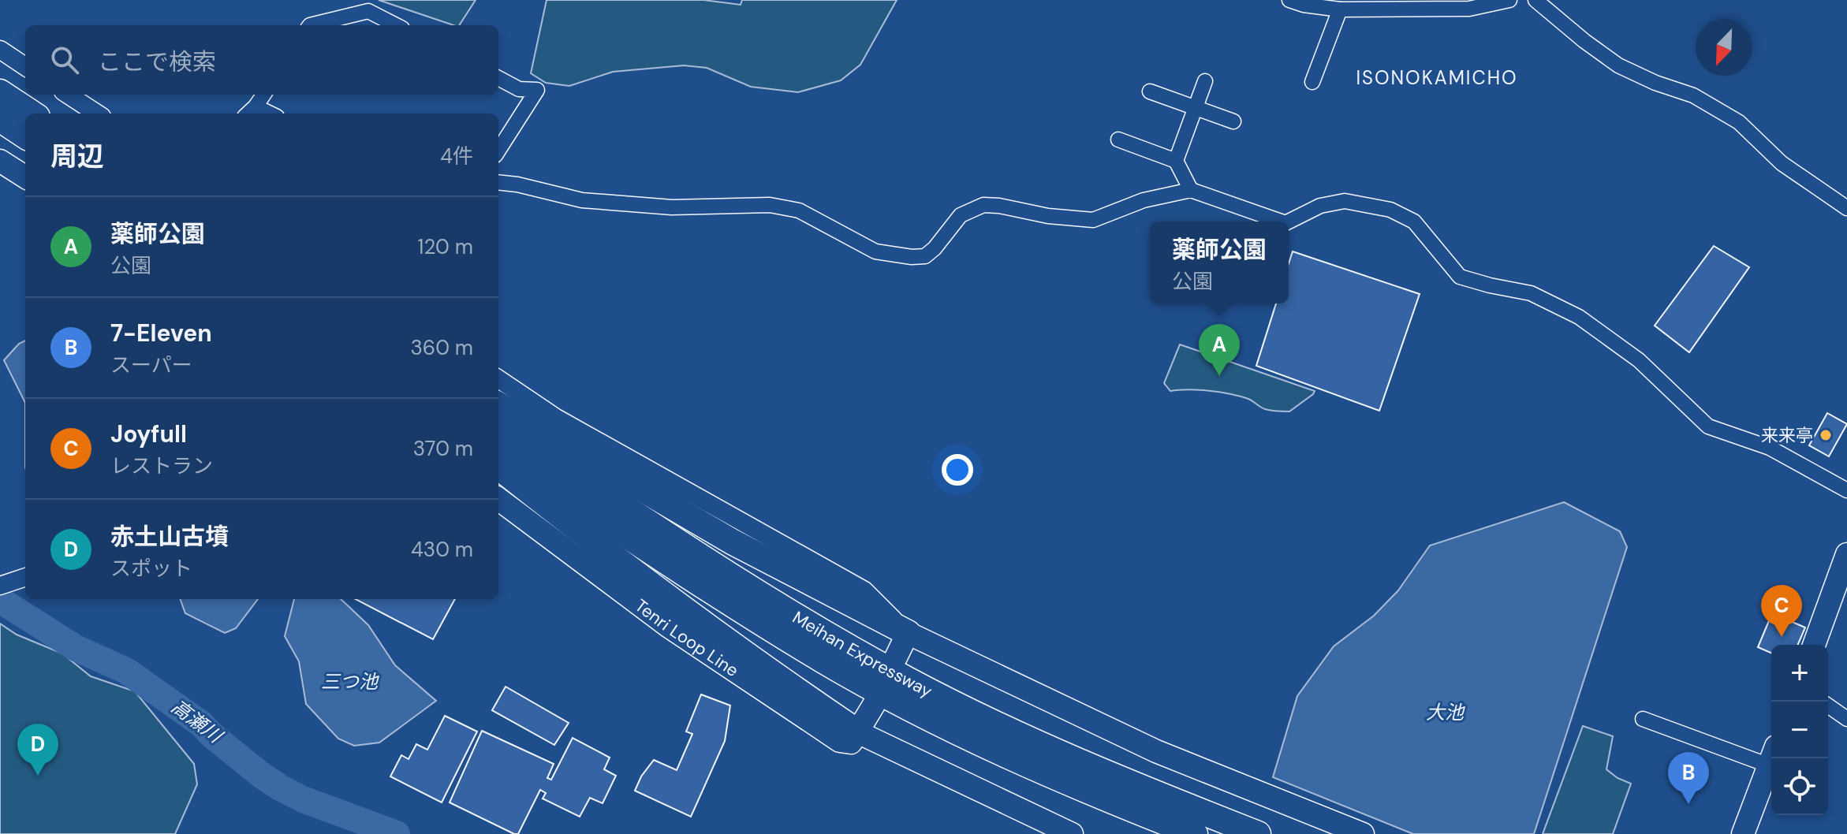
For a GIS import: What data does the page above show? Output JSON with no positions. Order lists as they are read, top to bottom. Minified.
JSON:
{"streets":{"highway":["Meihan Expressway"],"main road":["Tenri Loop Line"]},"districts":["ISONOKAMICHO"],"water":["三つ池","大池","高瀬川"],"places":["来来亭"],"north":"bottom left","page":{"search":"ここで検索","heading":["周辺","4件"],"list":[{"mark":"A","name":"薬師公園","note":"公園","value":"120 m"},{"mark":"B","name":"7-Eleven","note":"スーパー","value":"360 m"},{"mark":"C","name":"Joyfull","note":"レストラン","value":"370 m"},{"mark":"D","name":"赤土山古墳","note":"スポット","value":"430 m"}],"popup":["薬師公園","公園"],"pins":["A","C","D","B"],"map_buttons":["+","−"]}}
